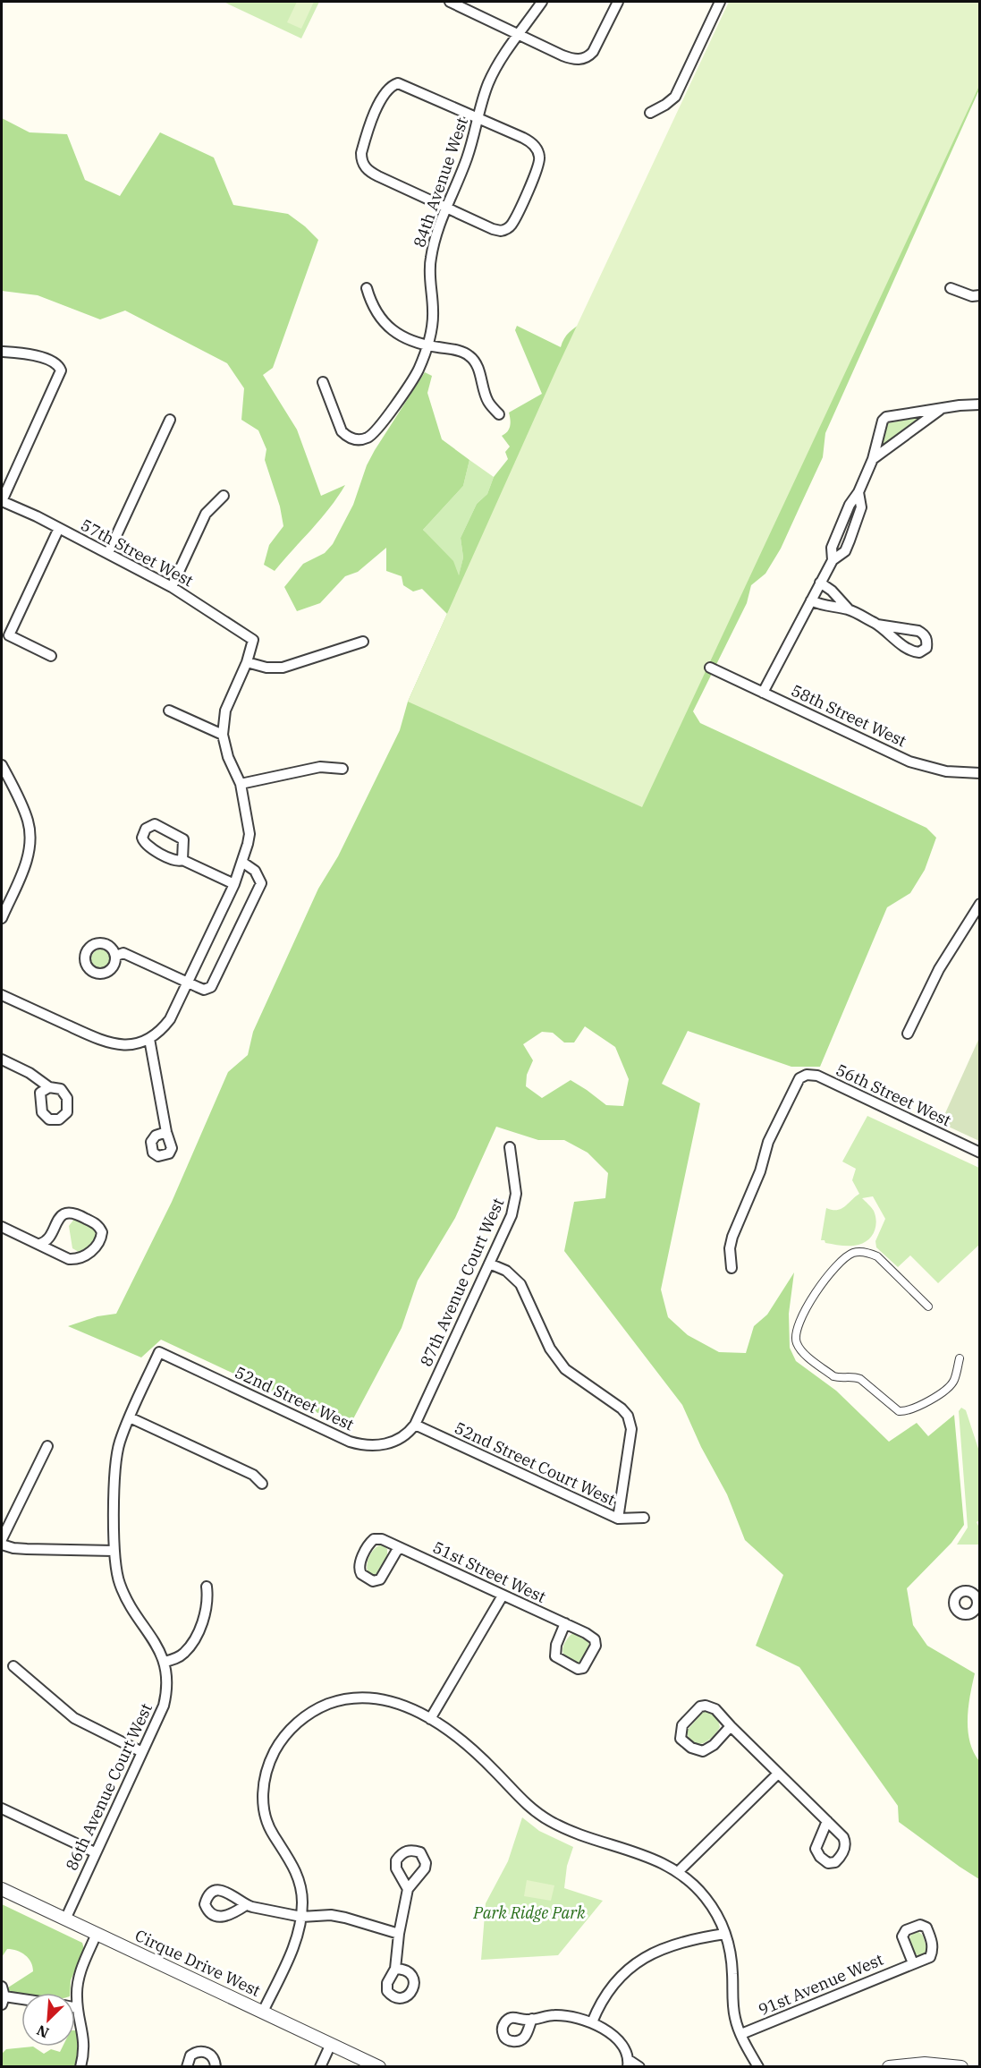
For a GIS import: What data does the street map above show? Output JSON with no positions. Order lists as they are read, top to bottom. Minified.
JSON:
{"streets":{"street":["84th Avenue West","57th Street West","58th Street West","56th Street West","87th Avenue Court West","52nd Street West","52nd Street Court West","51st Street West","86th Avenue Court West","Cirque Drive West","91st Avenue West"]},"crossings":[["87th Avenue Court West","52nd Street West"],["87th Avenue Court West","52nd Street Court West"],["52nd Street West","52nd Street Court West"],["86th Avenue Court West","Cirque Drive West"]],"parks":["Park Ridge Park"],"north":"bottom left"}
